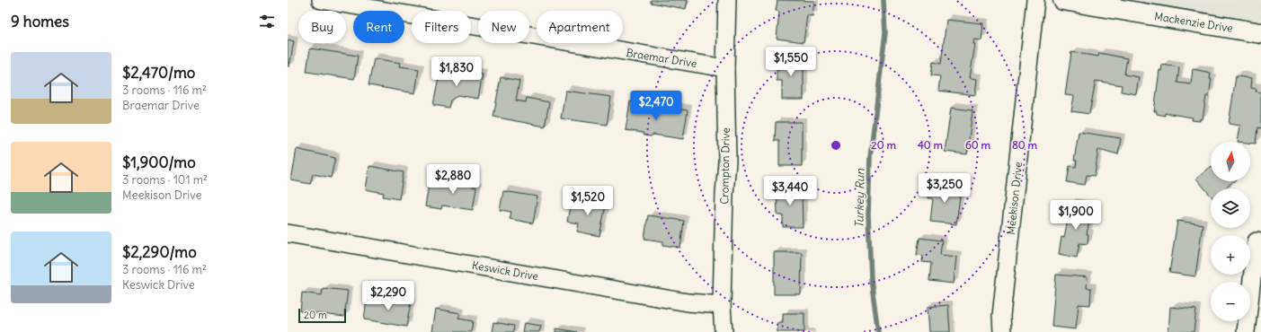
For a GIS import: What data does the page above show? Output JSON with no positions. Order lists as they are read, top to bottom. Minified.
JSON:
{"streets":{"street":["Mackenzie Drive","Braemar Drive","Crompton Drive","Meekison Drive","Keswick Drive"]},"crossings":[["Braemar Drive","Crompton Drive"],["Crompton Drive","Keswick Drive"]],"water":["Turkey Run"],"scale_bar":"20 m","north":"top","page":{"heading":"9 homes","chip":["Buy","Rent","Filters","New","Apartment"],"list":[{"name":"$2,470/mo","note":"3 rooms · 116 m² · Braemar Drive"},{"name":"$1,900/mo","note":"3 rooms · 101 m² · Meekison Drive"},{"name":"$2,290/mo","note":"3 rooms · 116 m² · Keswick Drive"}],"price":["$1,550","$1,830","$2,470","$2,880","$3,250","$3,440","$1,520","$1,900","$2,290"],"map_buttons":["+","−"],"scale":"20 m"},"rings":["20 m","40 m","60 m","80 m"]}
